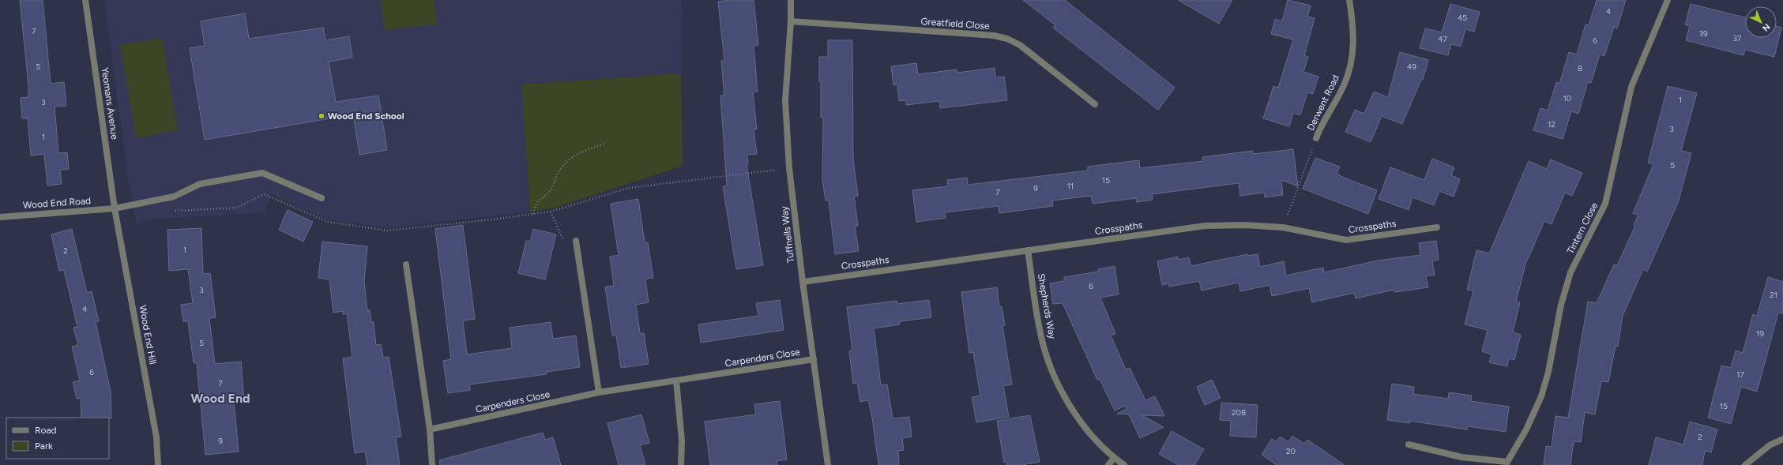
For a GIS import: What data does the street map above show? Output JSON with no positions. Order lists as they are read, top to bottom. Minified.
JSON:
{"streets":{"street":["Greatfield Close","Derwent Road","Yeomans Avenue","Wood End Road","Crosspaths","Tintern Close","Tuffnells Way","Shepherds Way","Wood End Hill","Carpenders Close"]},"crossings":[["Greatfield Close","Tuffnells Way"],["Yeomans Avenue","Wood End Road"],["Yeomans Avenue","Wood End Hill"],["Wood End Road","Wood End Hill"],["Crosspaths","Tuffnells Way"],["Crosspaths","Shepherds Way"],["Tuffnells Way","Carpenders Close"]],"districts":["Wood End"],"places":["Wood End School"],"house_numbers":["4","45","7","39","37","47","6","5","49","8","10","1","3","12","3","1","5","15","11","9","7","1","2","6","3","21","4","19","5","6","17","7","15","20B","2","9","20"],"legend":["Road","Park"],"north":"bottom right"}
